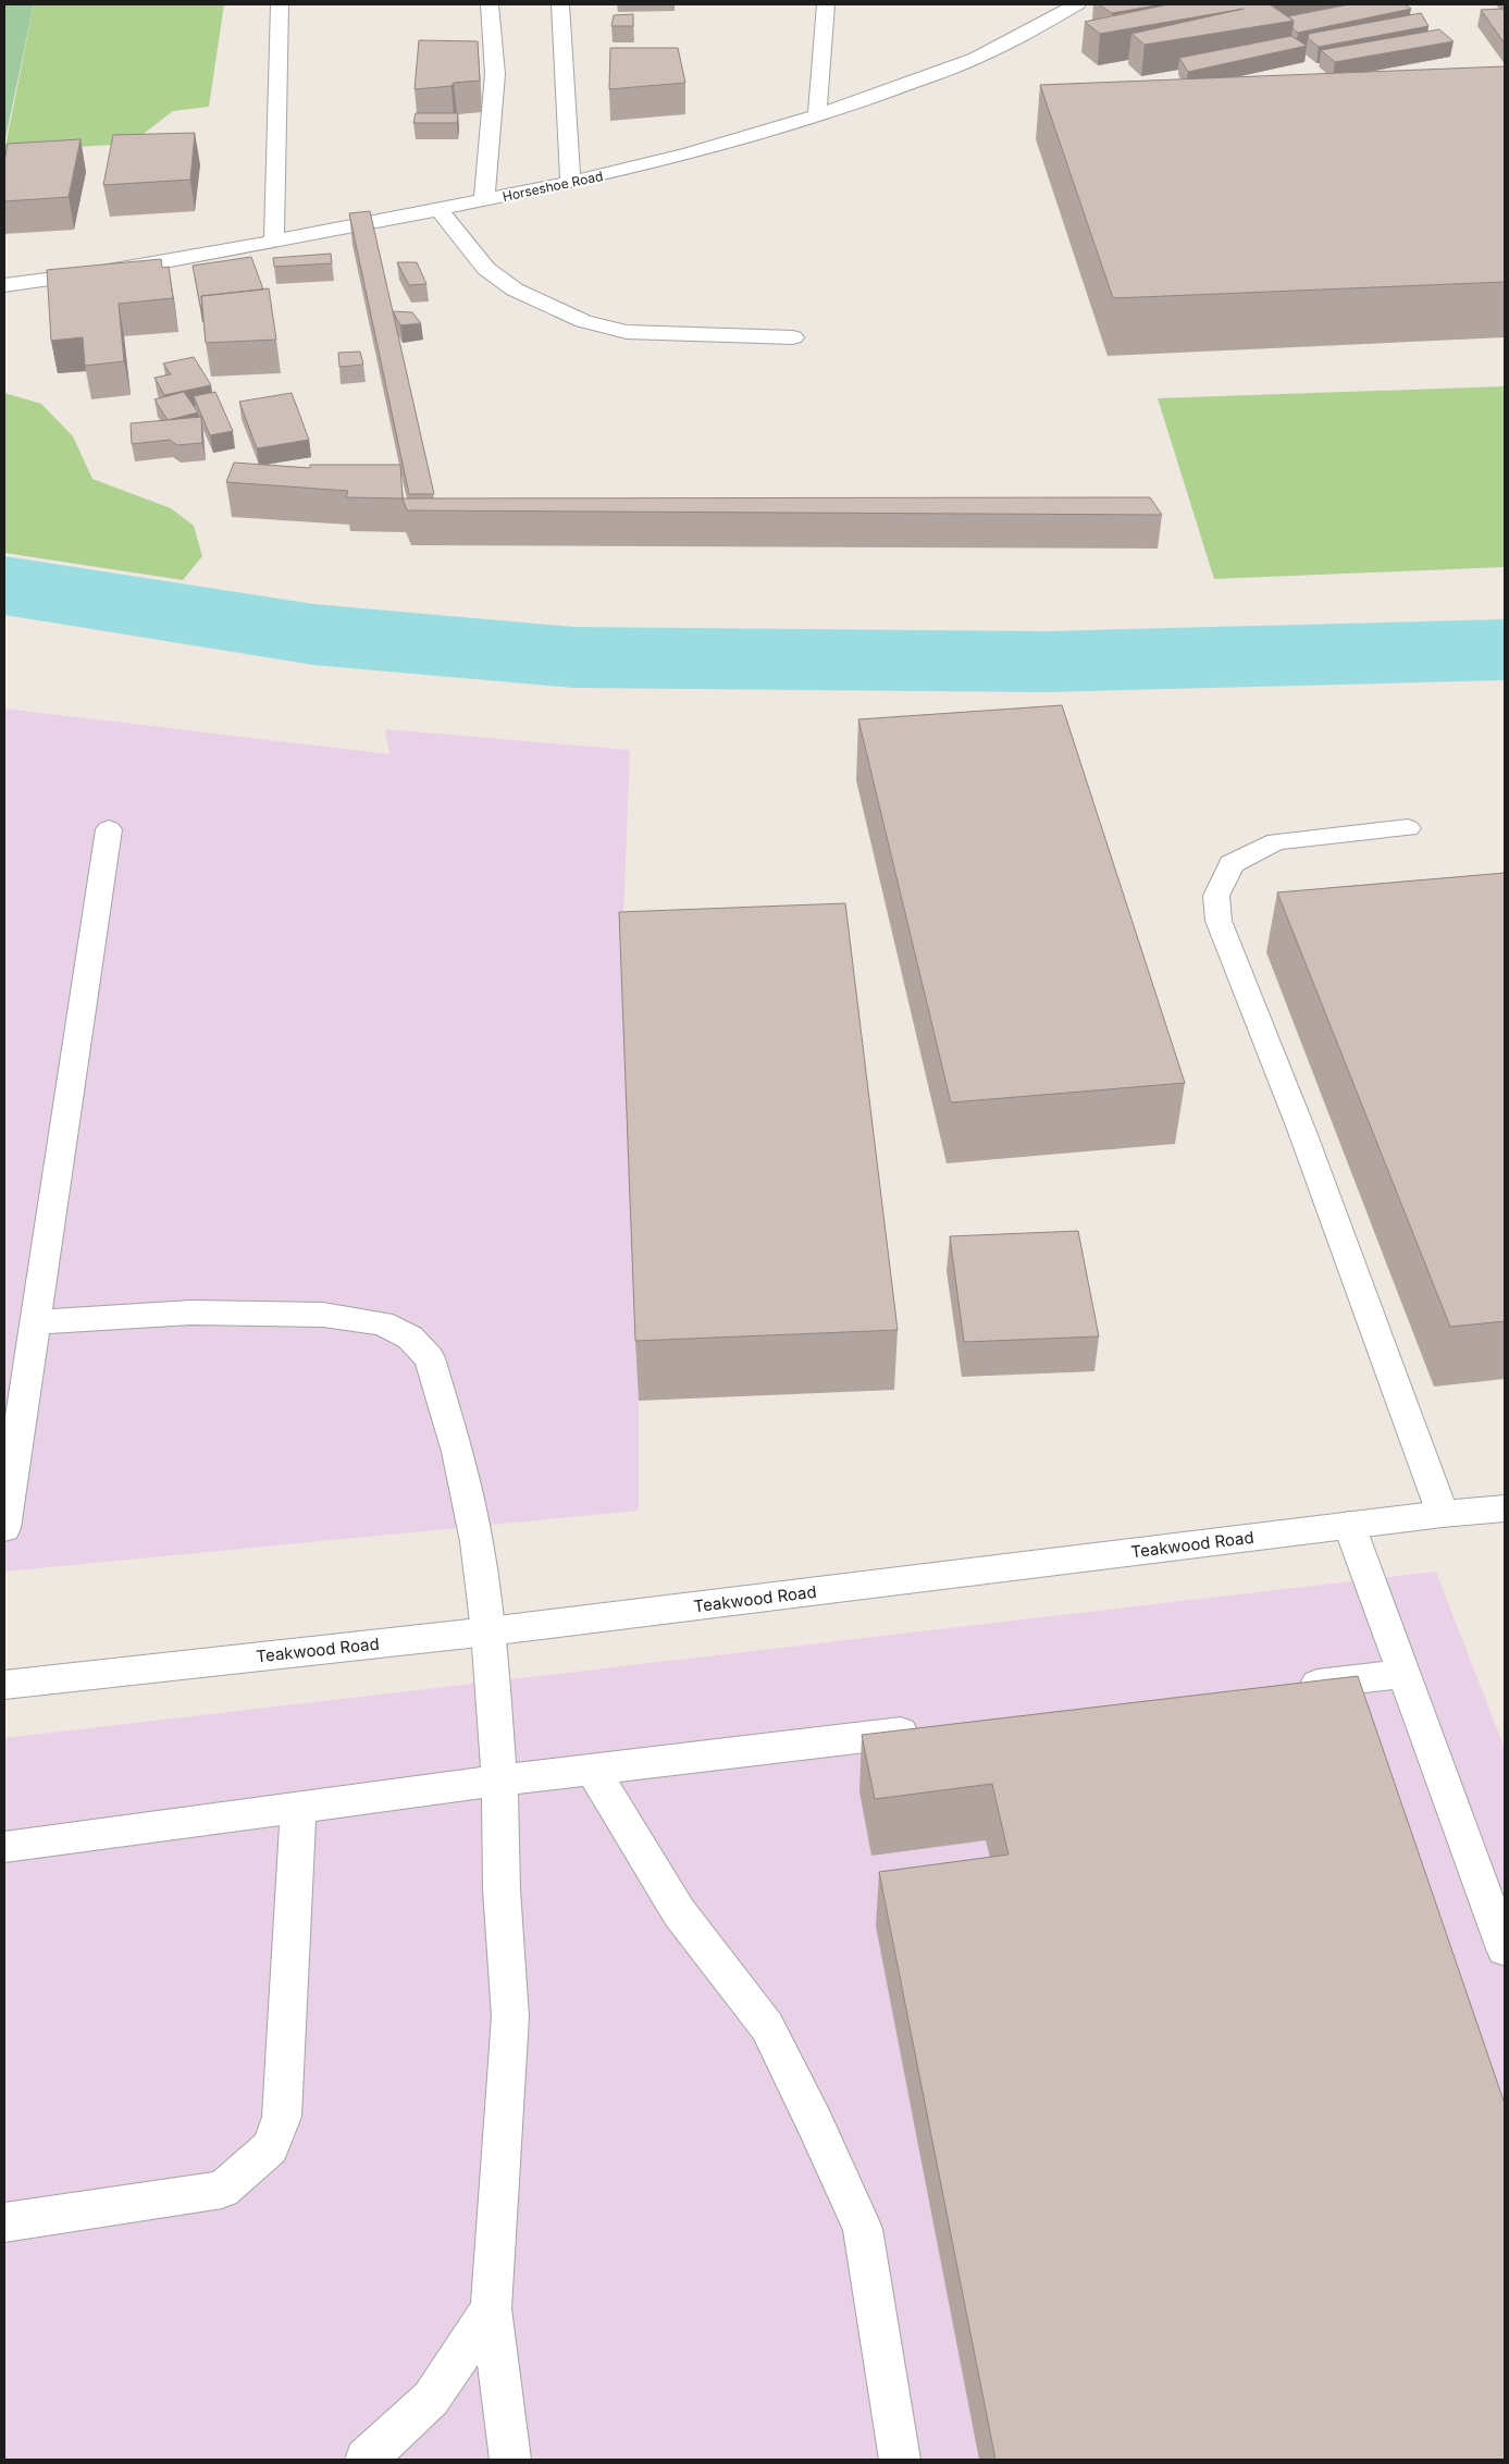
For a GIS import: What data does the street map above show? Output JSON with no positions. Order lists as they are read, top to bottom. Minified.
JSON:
{"streets":{"street":["Horseshoe Road","Teakwood Road"]}}
